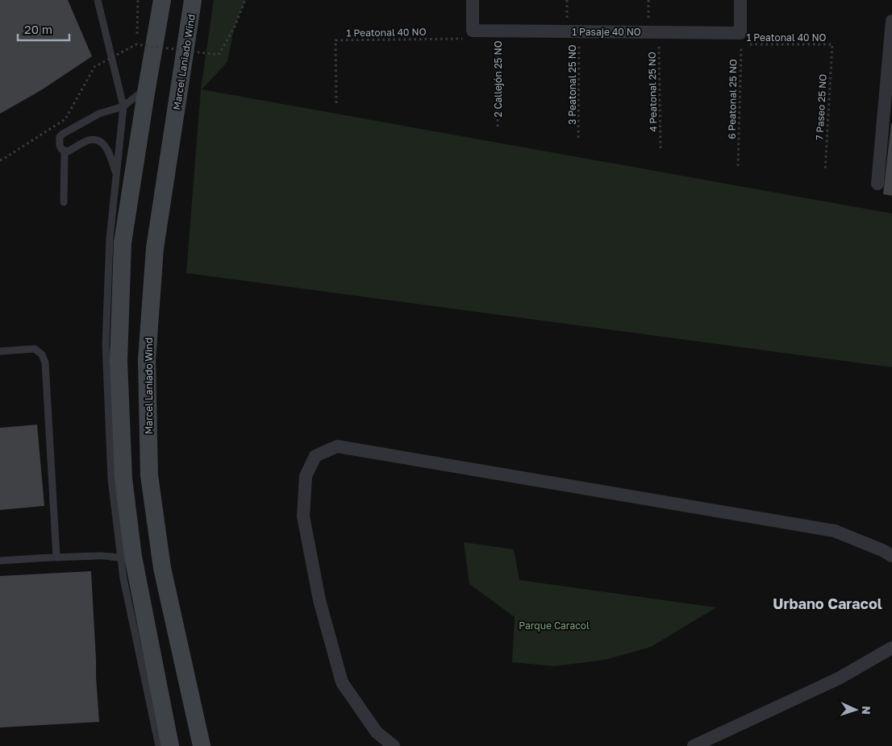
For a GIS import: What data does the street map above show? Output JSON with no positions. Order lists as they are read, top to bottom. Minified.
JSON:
{"streets":{"main road":["Marcel Laniado Wind"],"street":["1 Pasaje 40 NO"],"path":["1 Peatonal 40 NO","2 Callejón 25 NO","3 Peatonal 25 NO","4 Peatonal 25 NO","6 Peatonal 25 NO","7 Paseo 25 NO"]},"crossings":[["1 Pasaje 40 NO","1 Peatonal 40 NO"],["1 Pasaje 40 NO","2 Callejón 25 NO"],["1 Pasaje 40 NO","3 Peatonal 25 NO"],["1 Pasaje 40 NO","4 Peatonal 25 NO"],["1 Pasaje 40 NO","6 Peatonal 25 NO"],["1 Peatonal 40 NO","6 Peatonal 25 NO"],["1 Peatonal 40 NO","7 Paseo 25 NO"]],"districts":["Urbano Caracol"],"parks":["Parque Caracol"],"scale_bar":"20 m","north":"right"}
